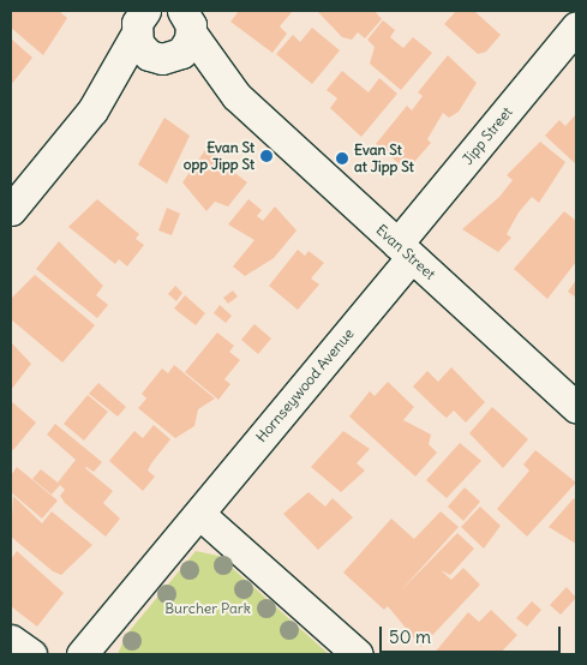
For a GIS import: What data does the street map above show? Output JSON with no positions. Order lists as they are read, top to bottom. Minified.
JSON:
{"streets":{"street":["Jipp Street","Evan Street","Hornseywood Avenue"]},"crossings":[["Jipp Street","Evan Street"],["Jipp Street","Hornseywood Avenue"],["Evan Street","Hornseywood Avenue"]],"parks":["Burcher Park"],"places":["Evan St opp Jipp St","Evan St at Jipp St"],"scale_bar":"50 m"}
